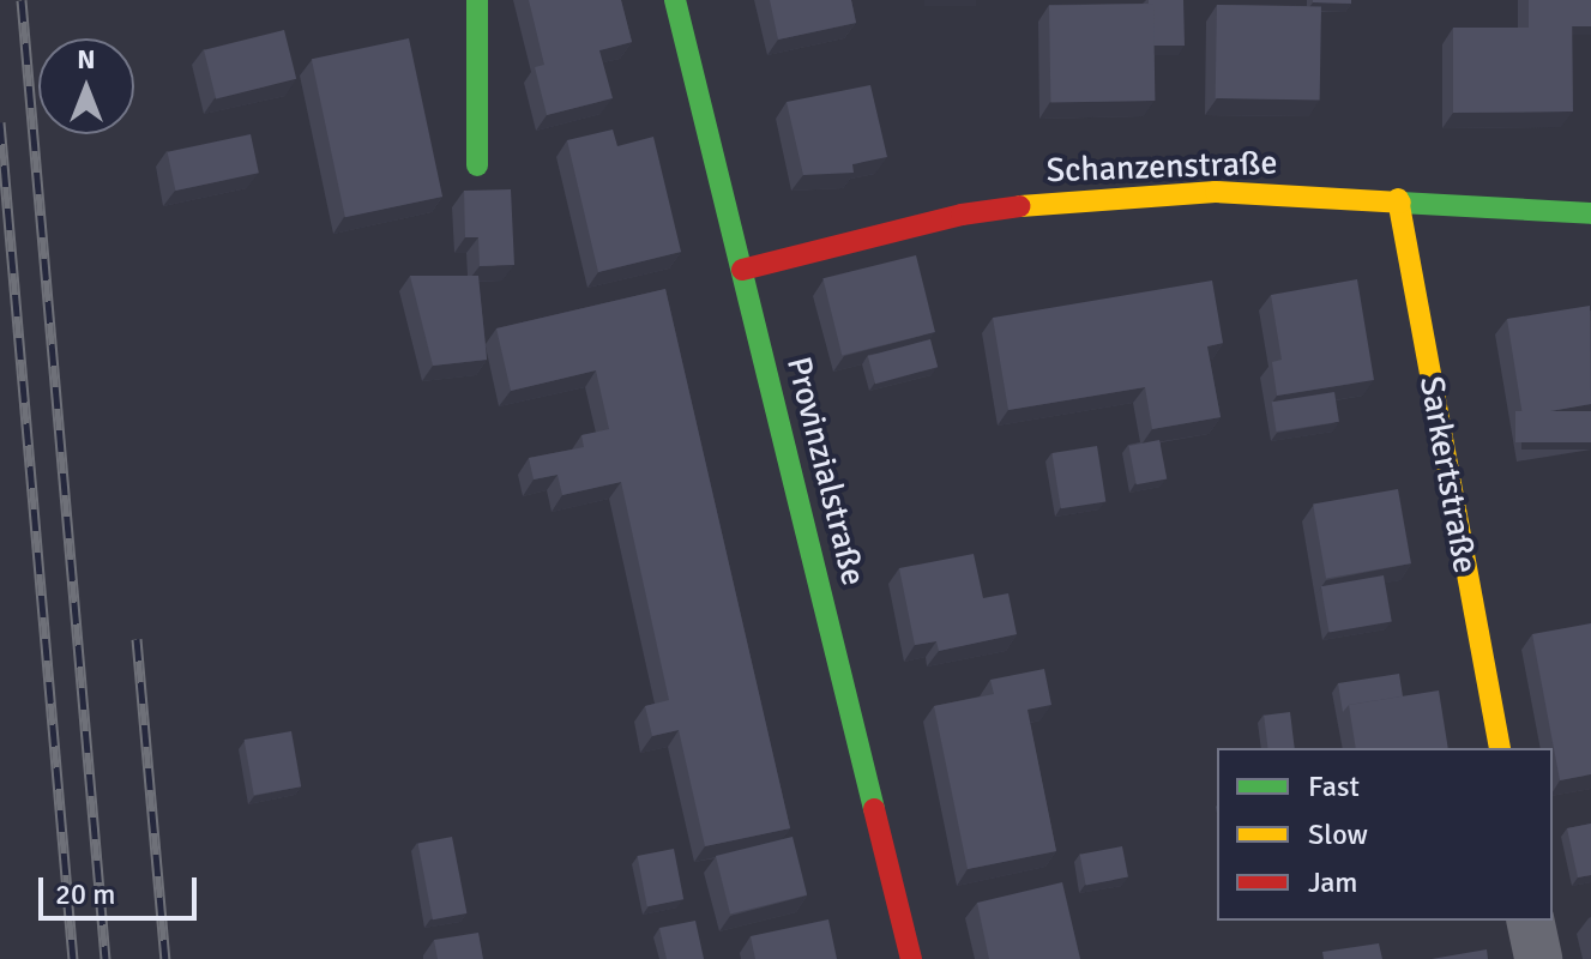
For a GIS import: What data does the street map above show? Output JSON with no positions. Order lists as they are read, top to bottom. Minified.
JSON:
{"streets":{"street":["Schanzenstraße","Provinzialstraße","Sarkertstraße"]},"crossings":[["Schanzenstraße","Provinzialstraße"],["Schanzenstraße","Sarkertstraße"]],"legend":["Fast","Slow","Jam"],"scale_bar":"20 m","north":"top"}
